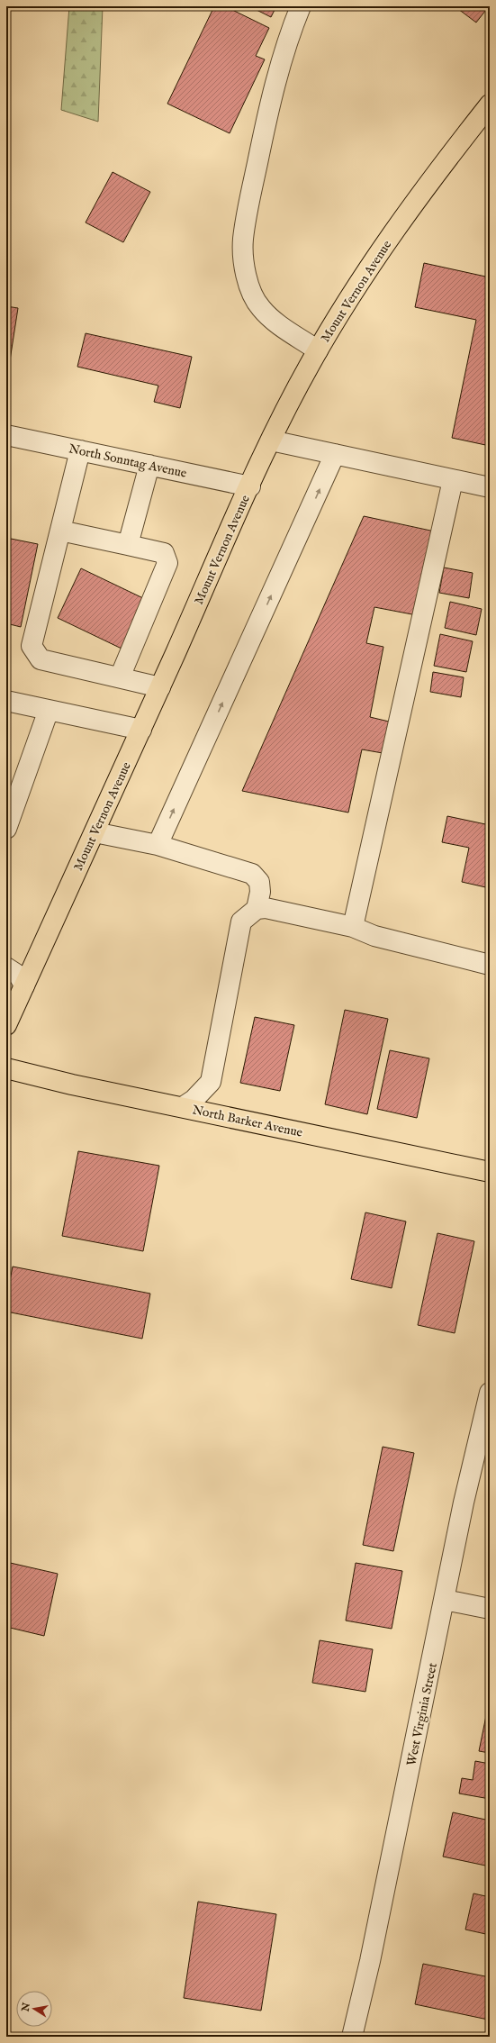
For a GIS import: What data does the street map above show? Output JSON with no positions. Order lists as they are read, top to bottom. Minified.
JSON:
{"streets":{"main road":["Mount Vernon Avenue","North Barker Avenue"],"street":["North Sonntag Avenue","West Virginia Street"]},"crossings":[["Mount Vernon Avenue","North Sonntag Avenue"]],"north":"left"}
